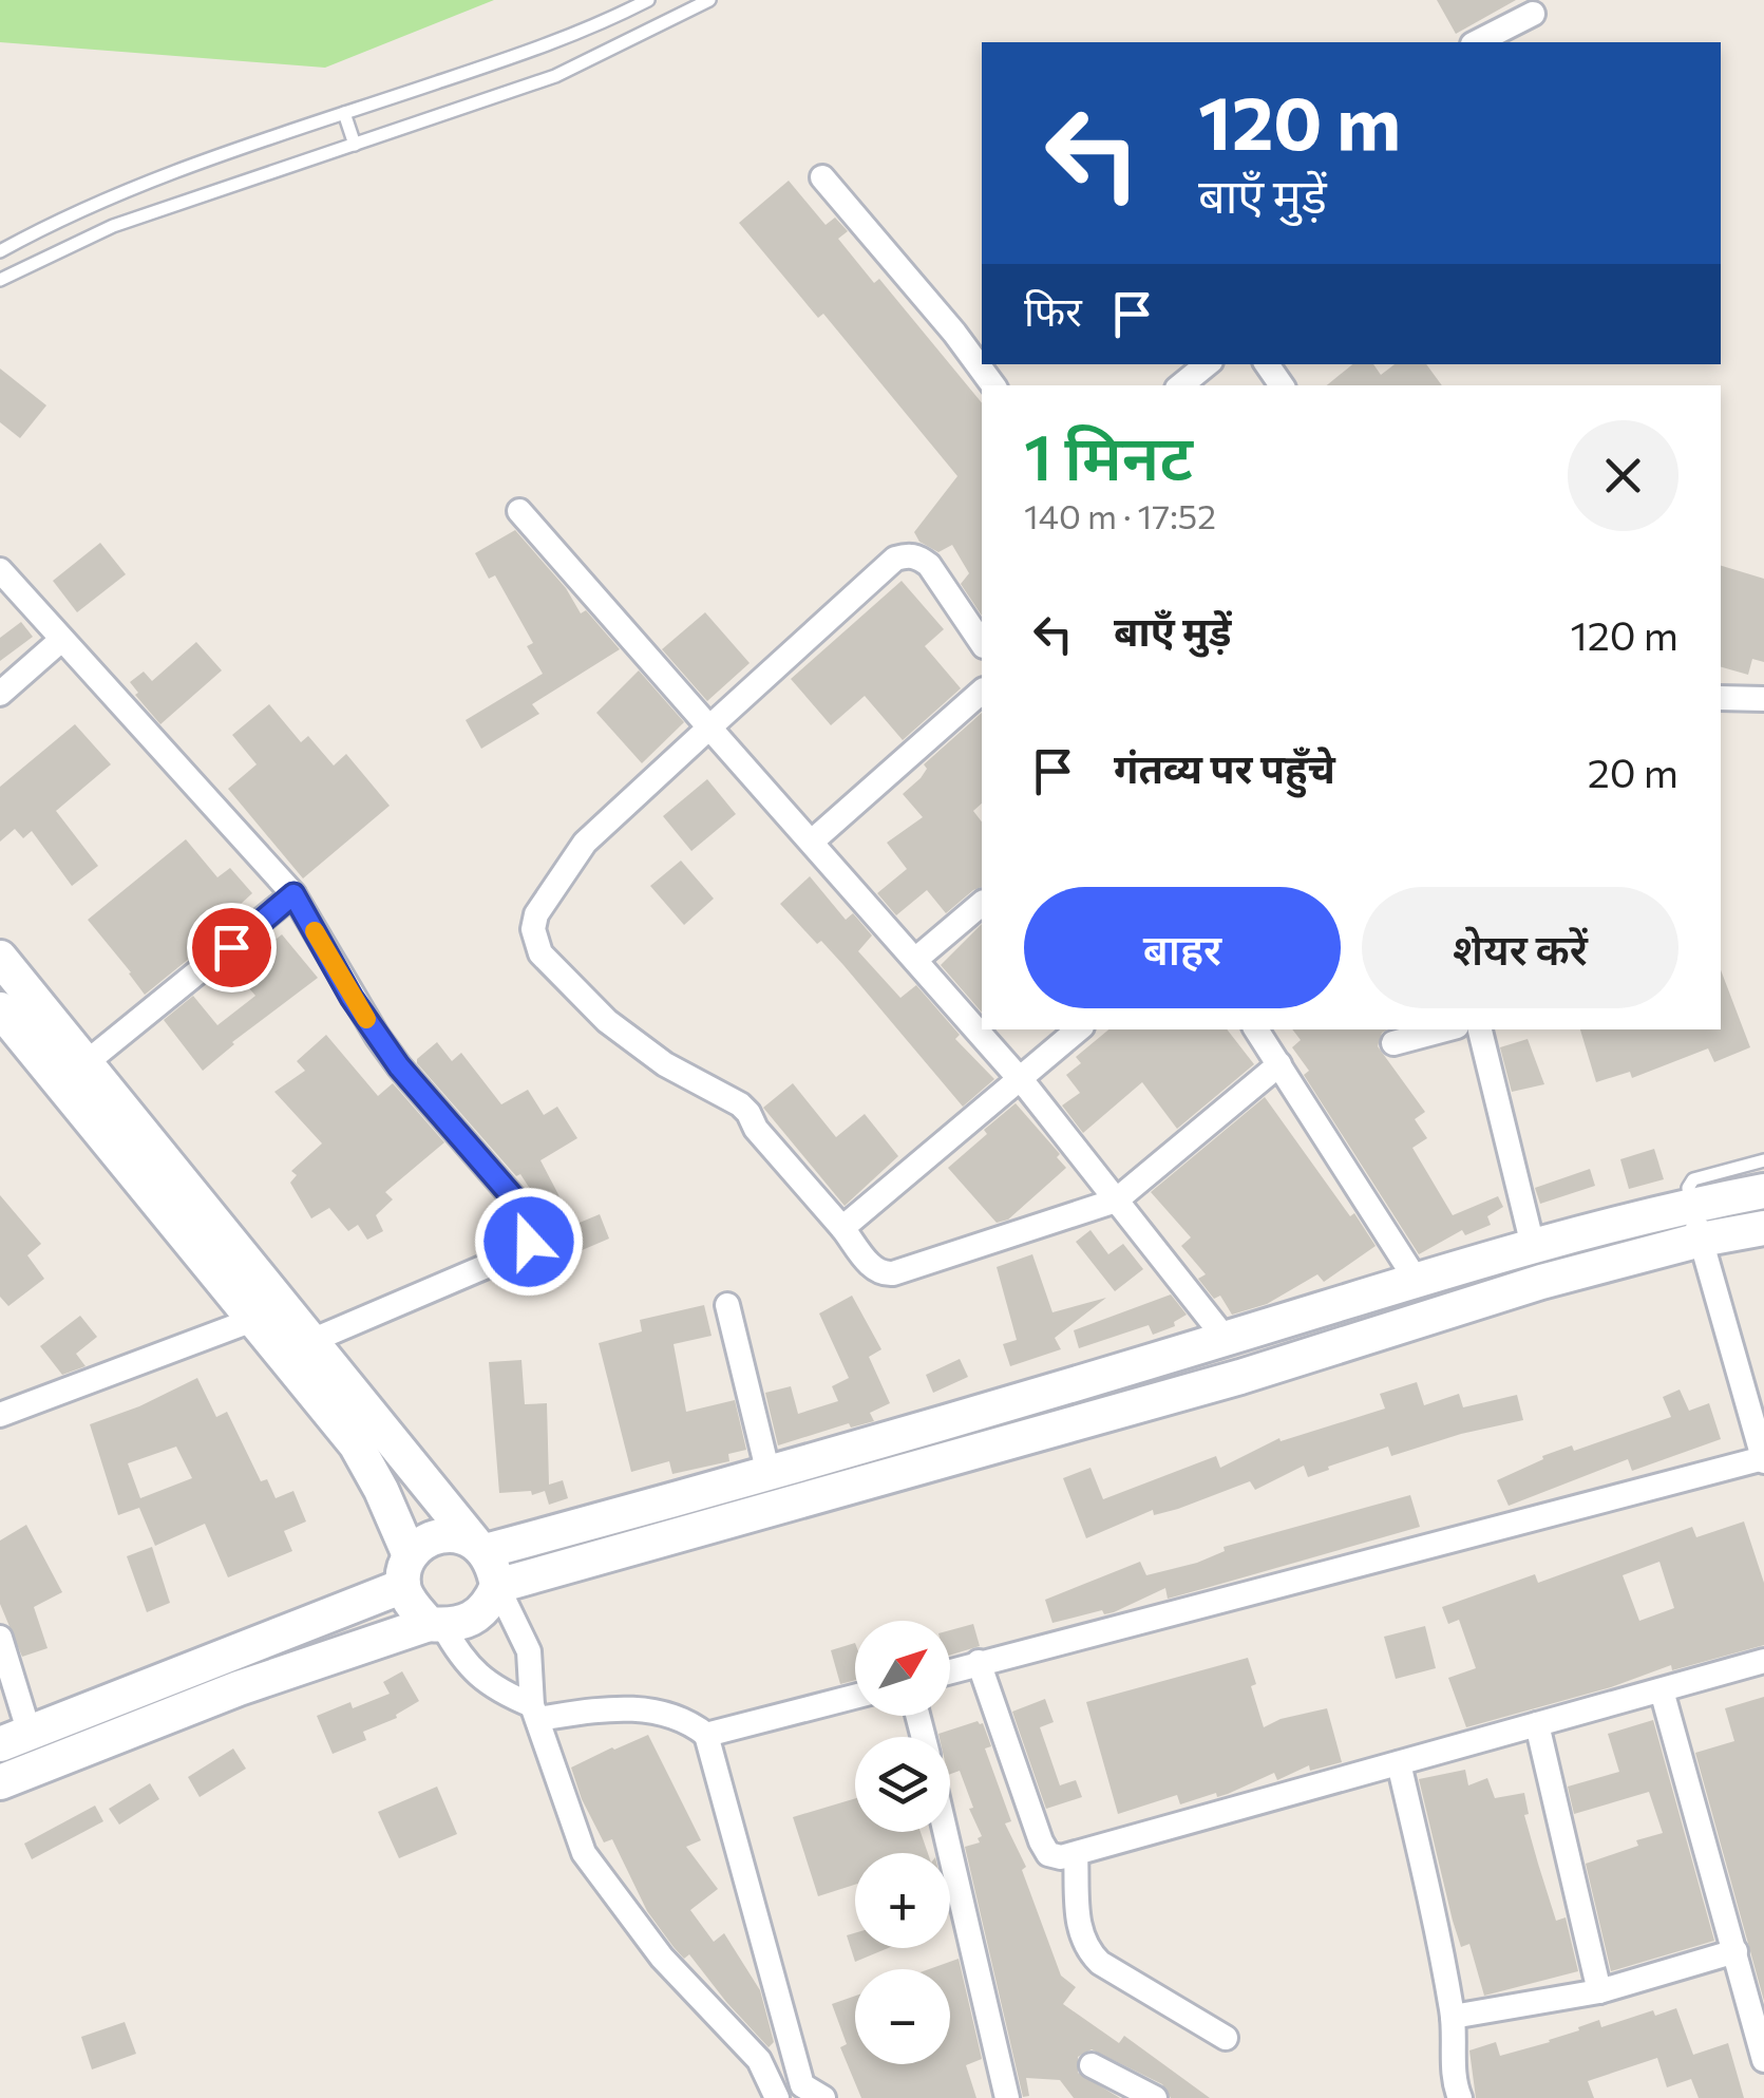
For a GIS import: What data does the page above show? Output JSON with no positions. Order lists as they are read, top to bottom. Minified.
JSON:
{"north":"top right","page":{"turn":["120 m","बाएँ मुड़ें"],"then":"फिर","heading":["1 मिनट","140 m · 17:52"],"list":[{"name":"बाएँ मुड़ें","value":"120 m"},{"name":"गंतव्य पर पहुँचे","value":"20 m"}],"buttons":["बाहर","शेयर करें"],"map_buttons":["+","−"]}}
